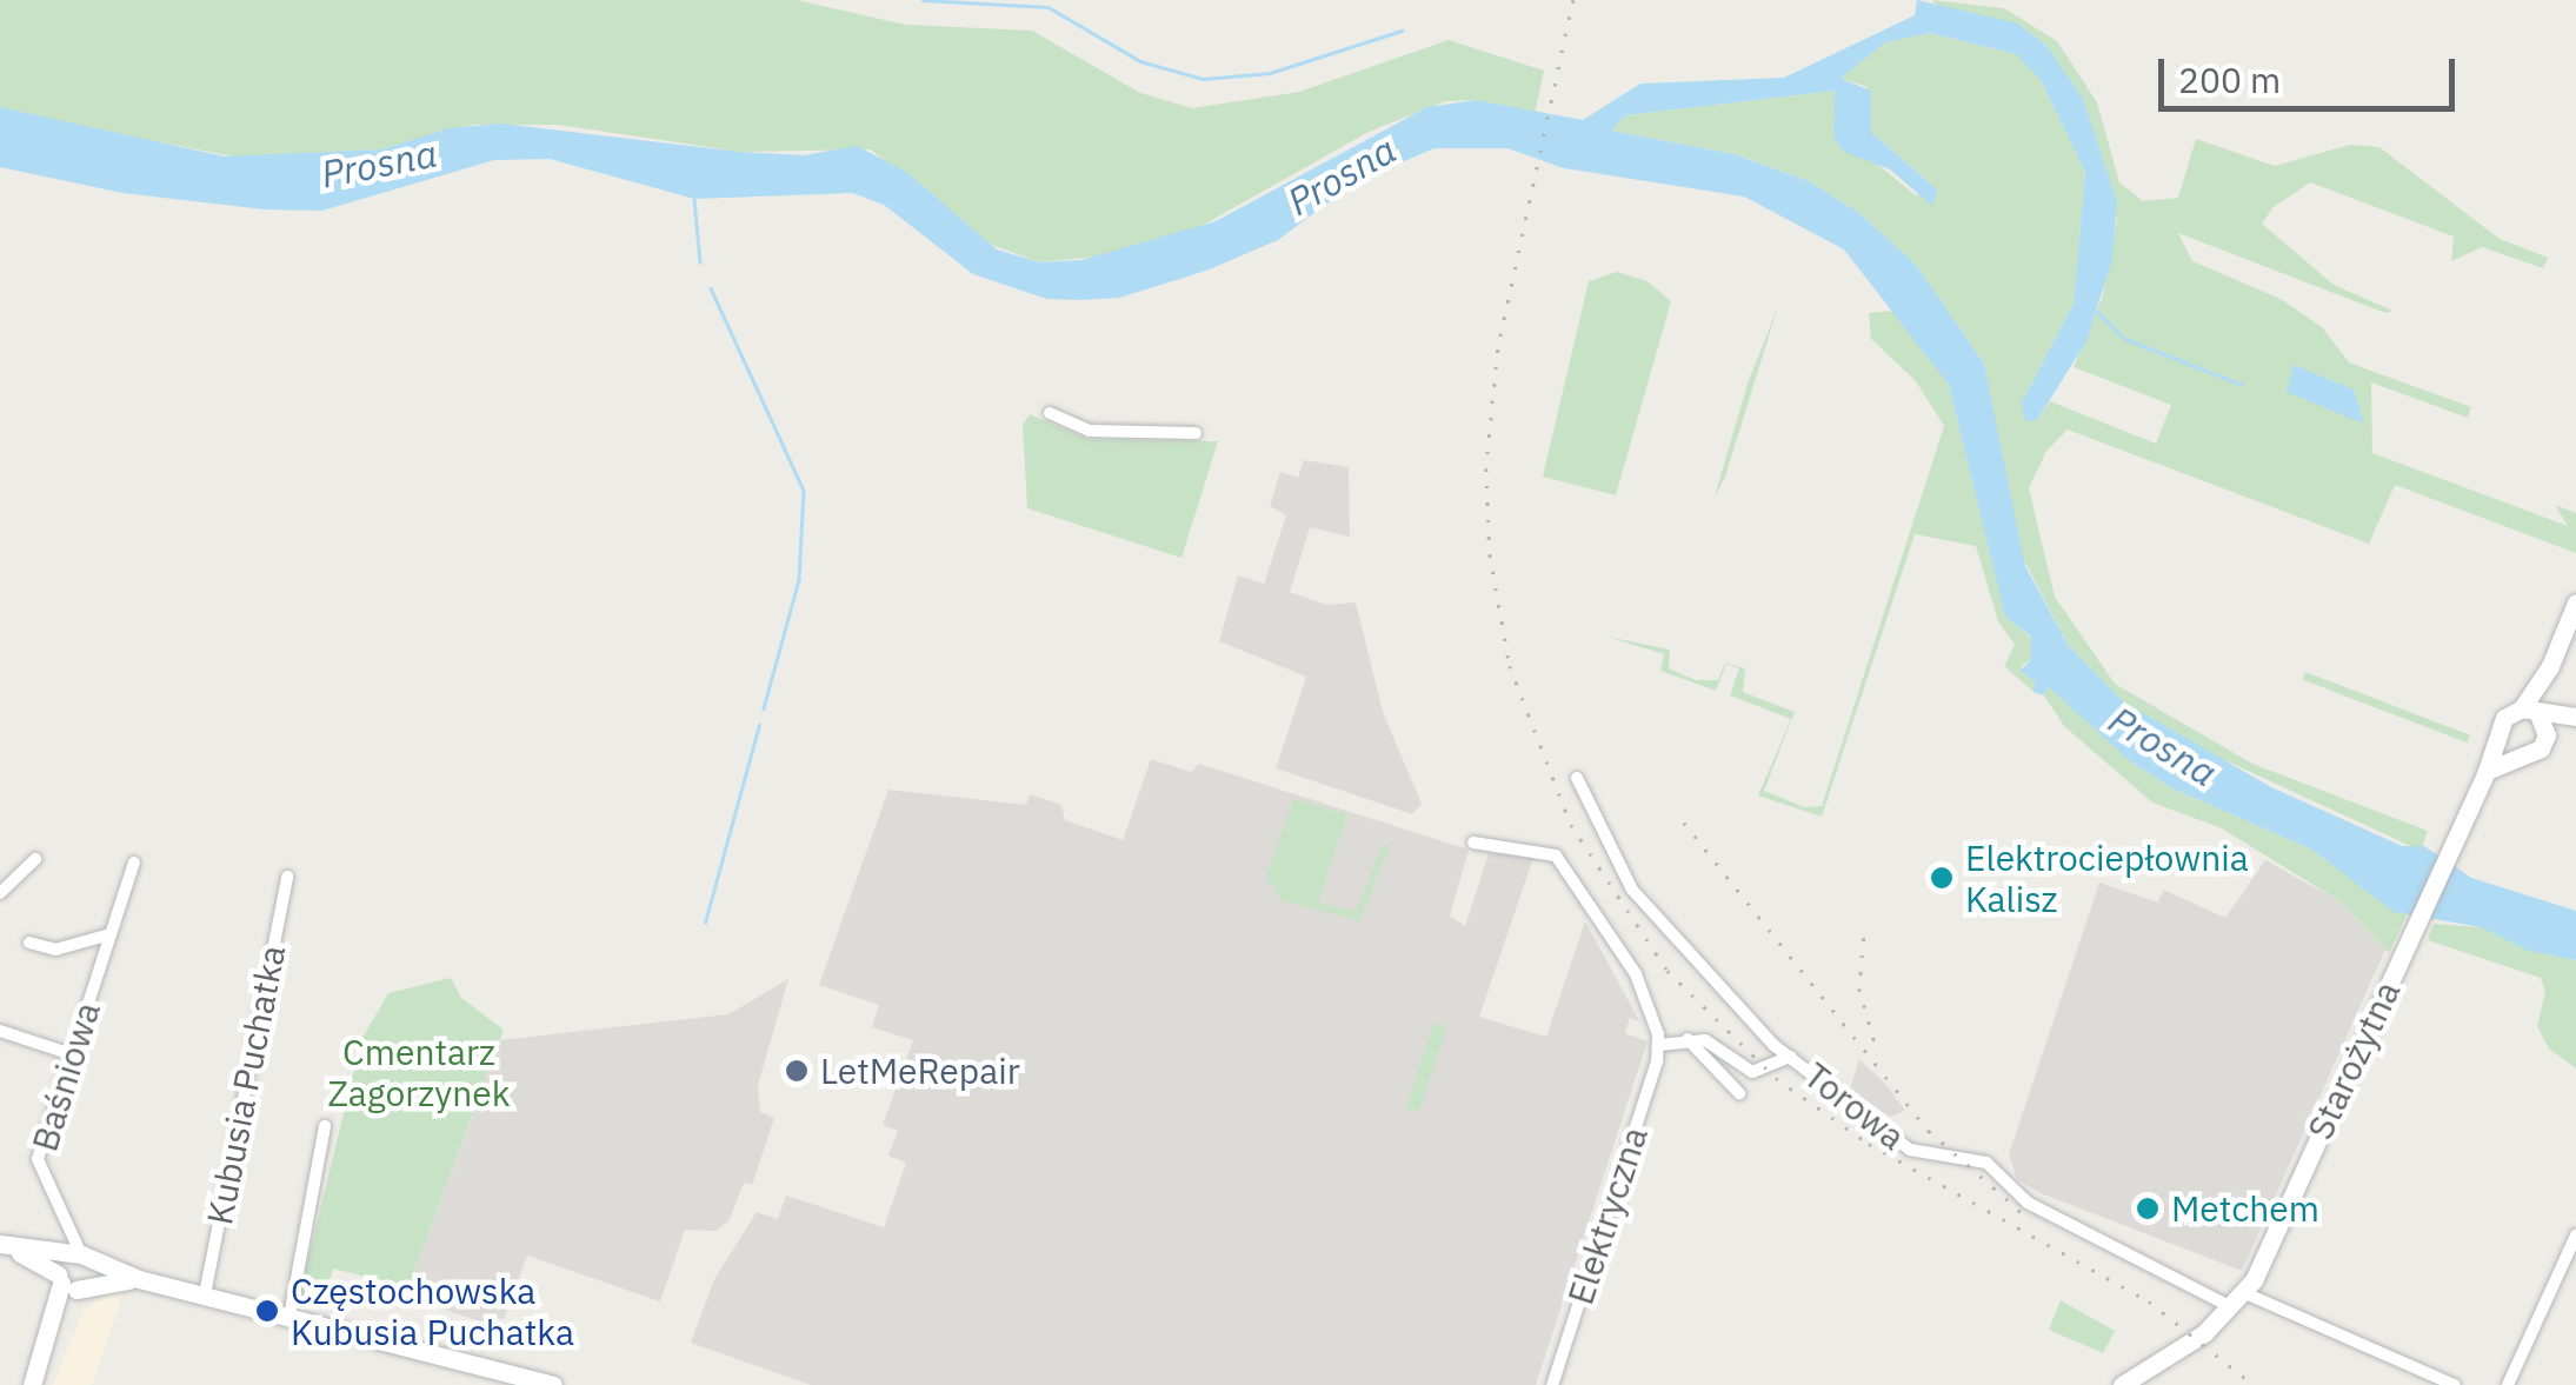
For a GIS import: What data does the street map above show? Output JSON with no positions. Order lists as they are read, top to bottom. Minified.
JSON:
{"streets":{"street":["Starożytna","Baśniowa","Kubusia Puchatka","Torowa","Elektryczna"]},"crossings":[["Starożytna","Torowa"]],"water":["Prosna"],"parks":["Cmentarz Zagorzynek"],"places":["Elektrociepłownia Kalisz","LetMeRepair","Metchem","Częstochowska Kubusia Puchatka"],"scale_bar":"200 m"}
